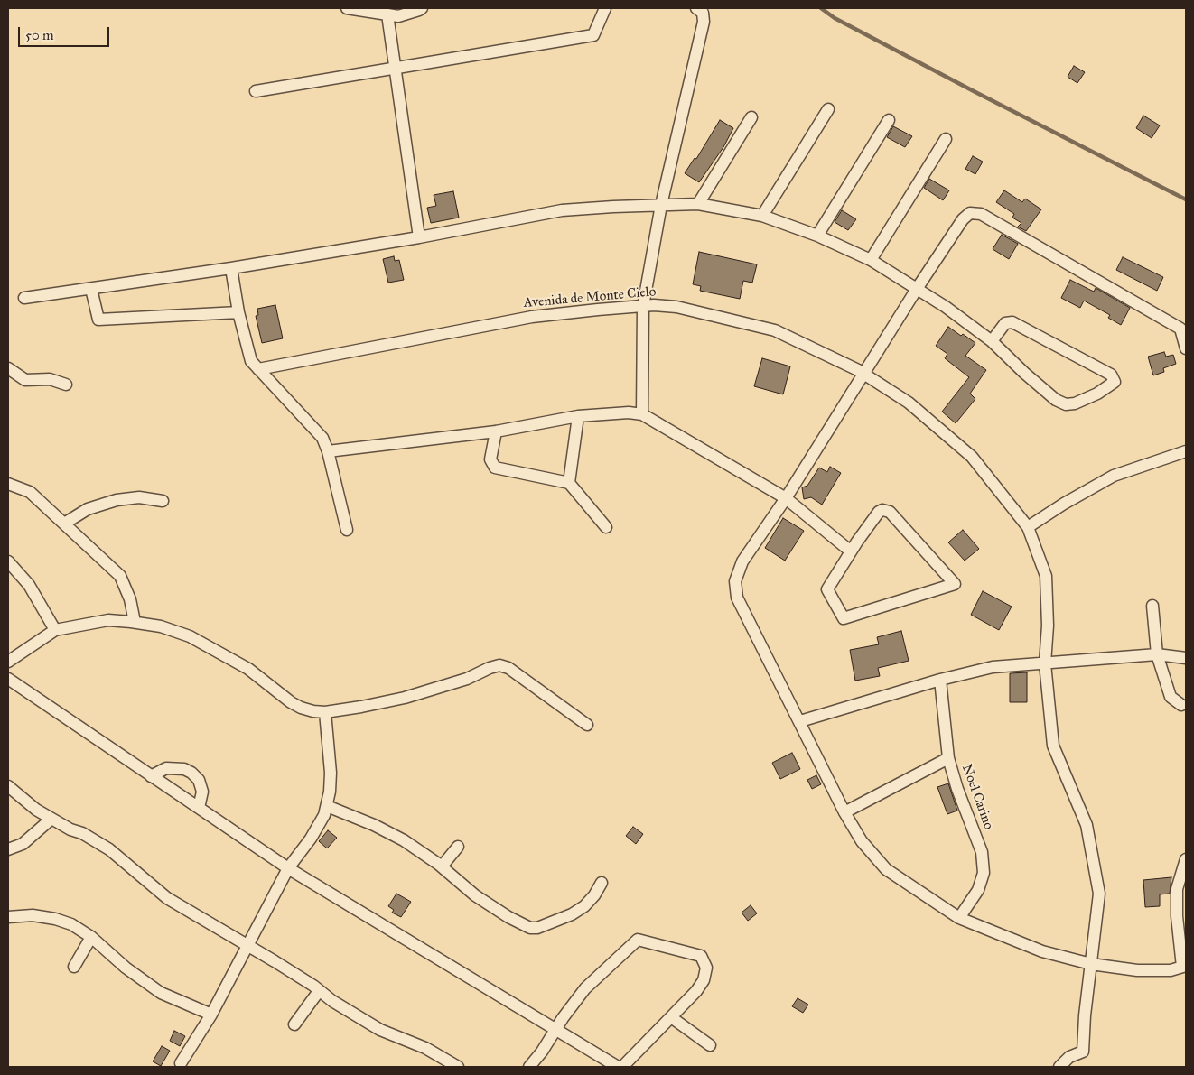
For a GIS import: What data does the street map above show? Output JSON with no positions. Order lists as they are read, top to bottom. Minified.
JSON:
{"streets":{"street":["Avenida de Monte Cielo","Noel Carino"]},"scale_bar":"50 m"}
